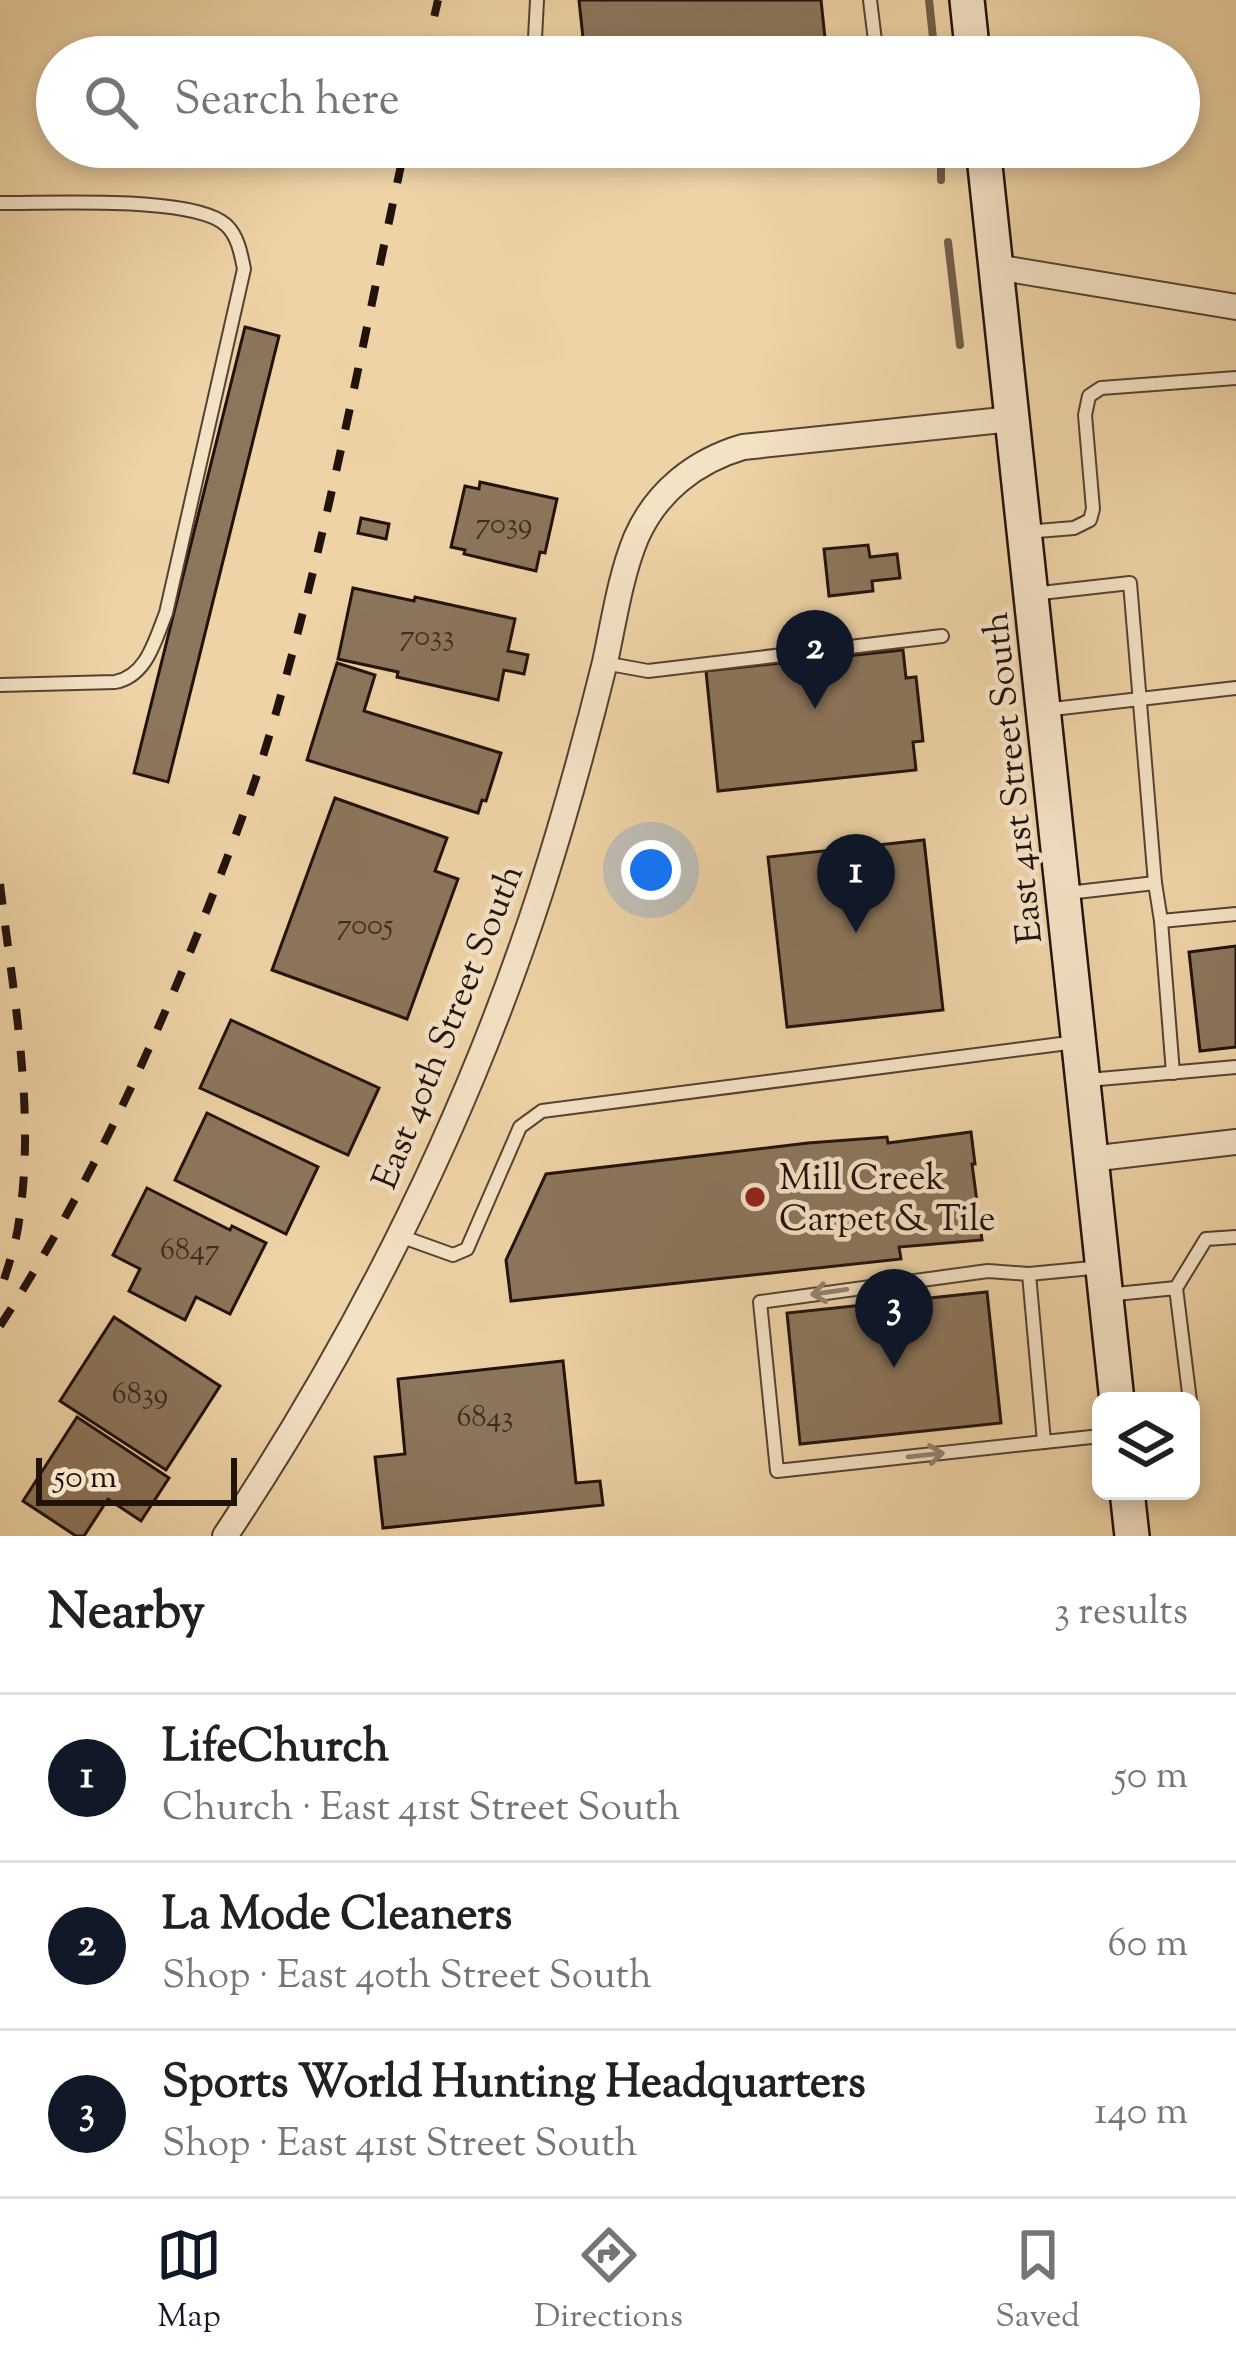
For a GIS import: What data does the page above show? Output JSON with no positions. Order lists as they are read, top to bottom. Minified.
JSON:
{"streets":{"main road":["East 41st Street South"],"street":["East 40th Street South"]},"crossings":[["East 41st Street South","East 40th Street South"]],"places":["Mill Creek Carpet & Tile"],"house_numbers":["7039","7033","7005","6847","6839","6843"],"scale_bar":"50 m","page":{"search":"Search here","pins":["2","1","3"],"scale":"50 m","heading":["Nearby","3 results"],"list":[{"mark":"1","name":"LifeChurch","note":"Church · East 41st Street South","value":"50 m"},{"mark":"2","name":"La Mode Cleaners","note":"Shop · East 40th Street South","value":"60 m"},{"mark":"3","name":"Sports World Hunting Headquarters","note":"Shop · East 41st Street South","value":"140 m"}],"nav":["Map","Directions","Saved"]}}
